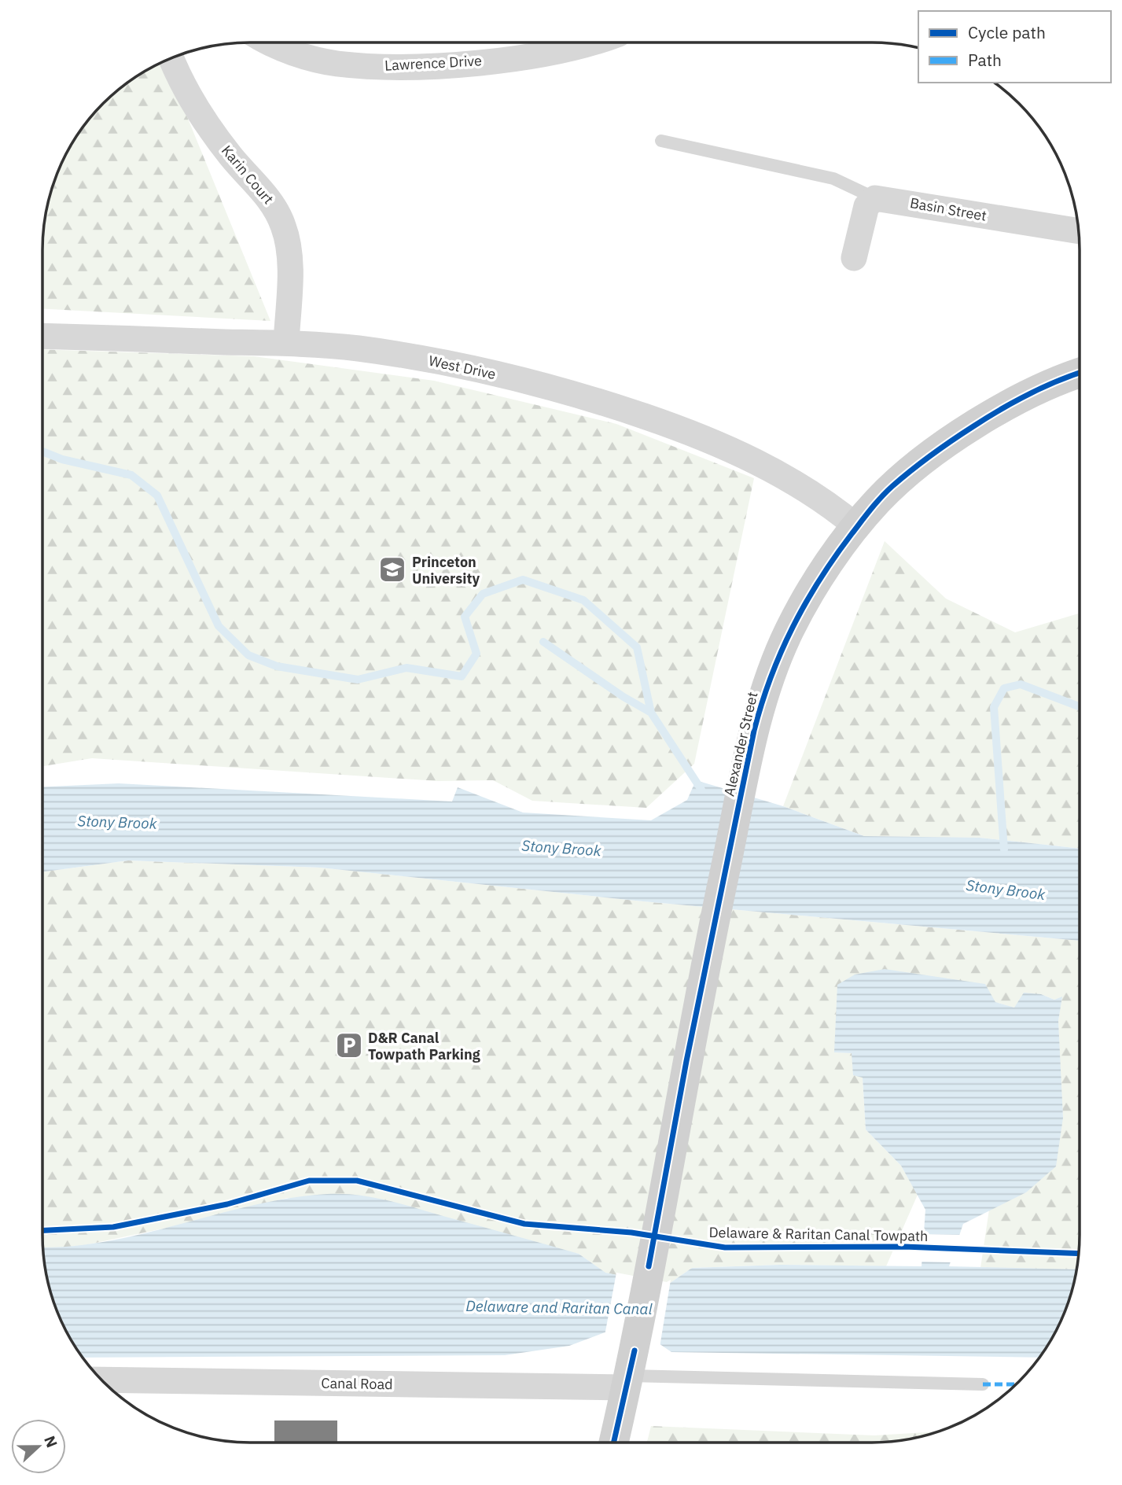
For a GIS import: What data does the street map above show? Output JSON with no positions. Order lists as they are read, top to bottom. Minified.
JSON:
{"streets":{"main road":["Alexander Street"],"street":["Lawrence Drive","Karin Court","Basin Street","West Drive","Canal Road"],"cycle path":["Delaware & Raritan Canal Towpath"]},"crossings":[["Karin Court","West Drive"],["West Drive","Alexander Street"],["Alexander Street","Canal Road"]],"water":["Stony Brook","Delaware and Raritan Canal"],"places":{"school or university":["Princeton University"],"parking":["D&R Canal Towpath Parking"]},"legend":["Cycle path","Path"],"north":"right"}
